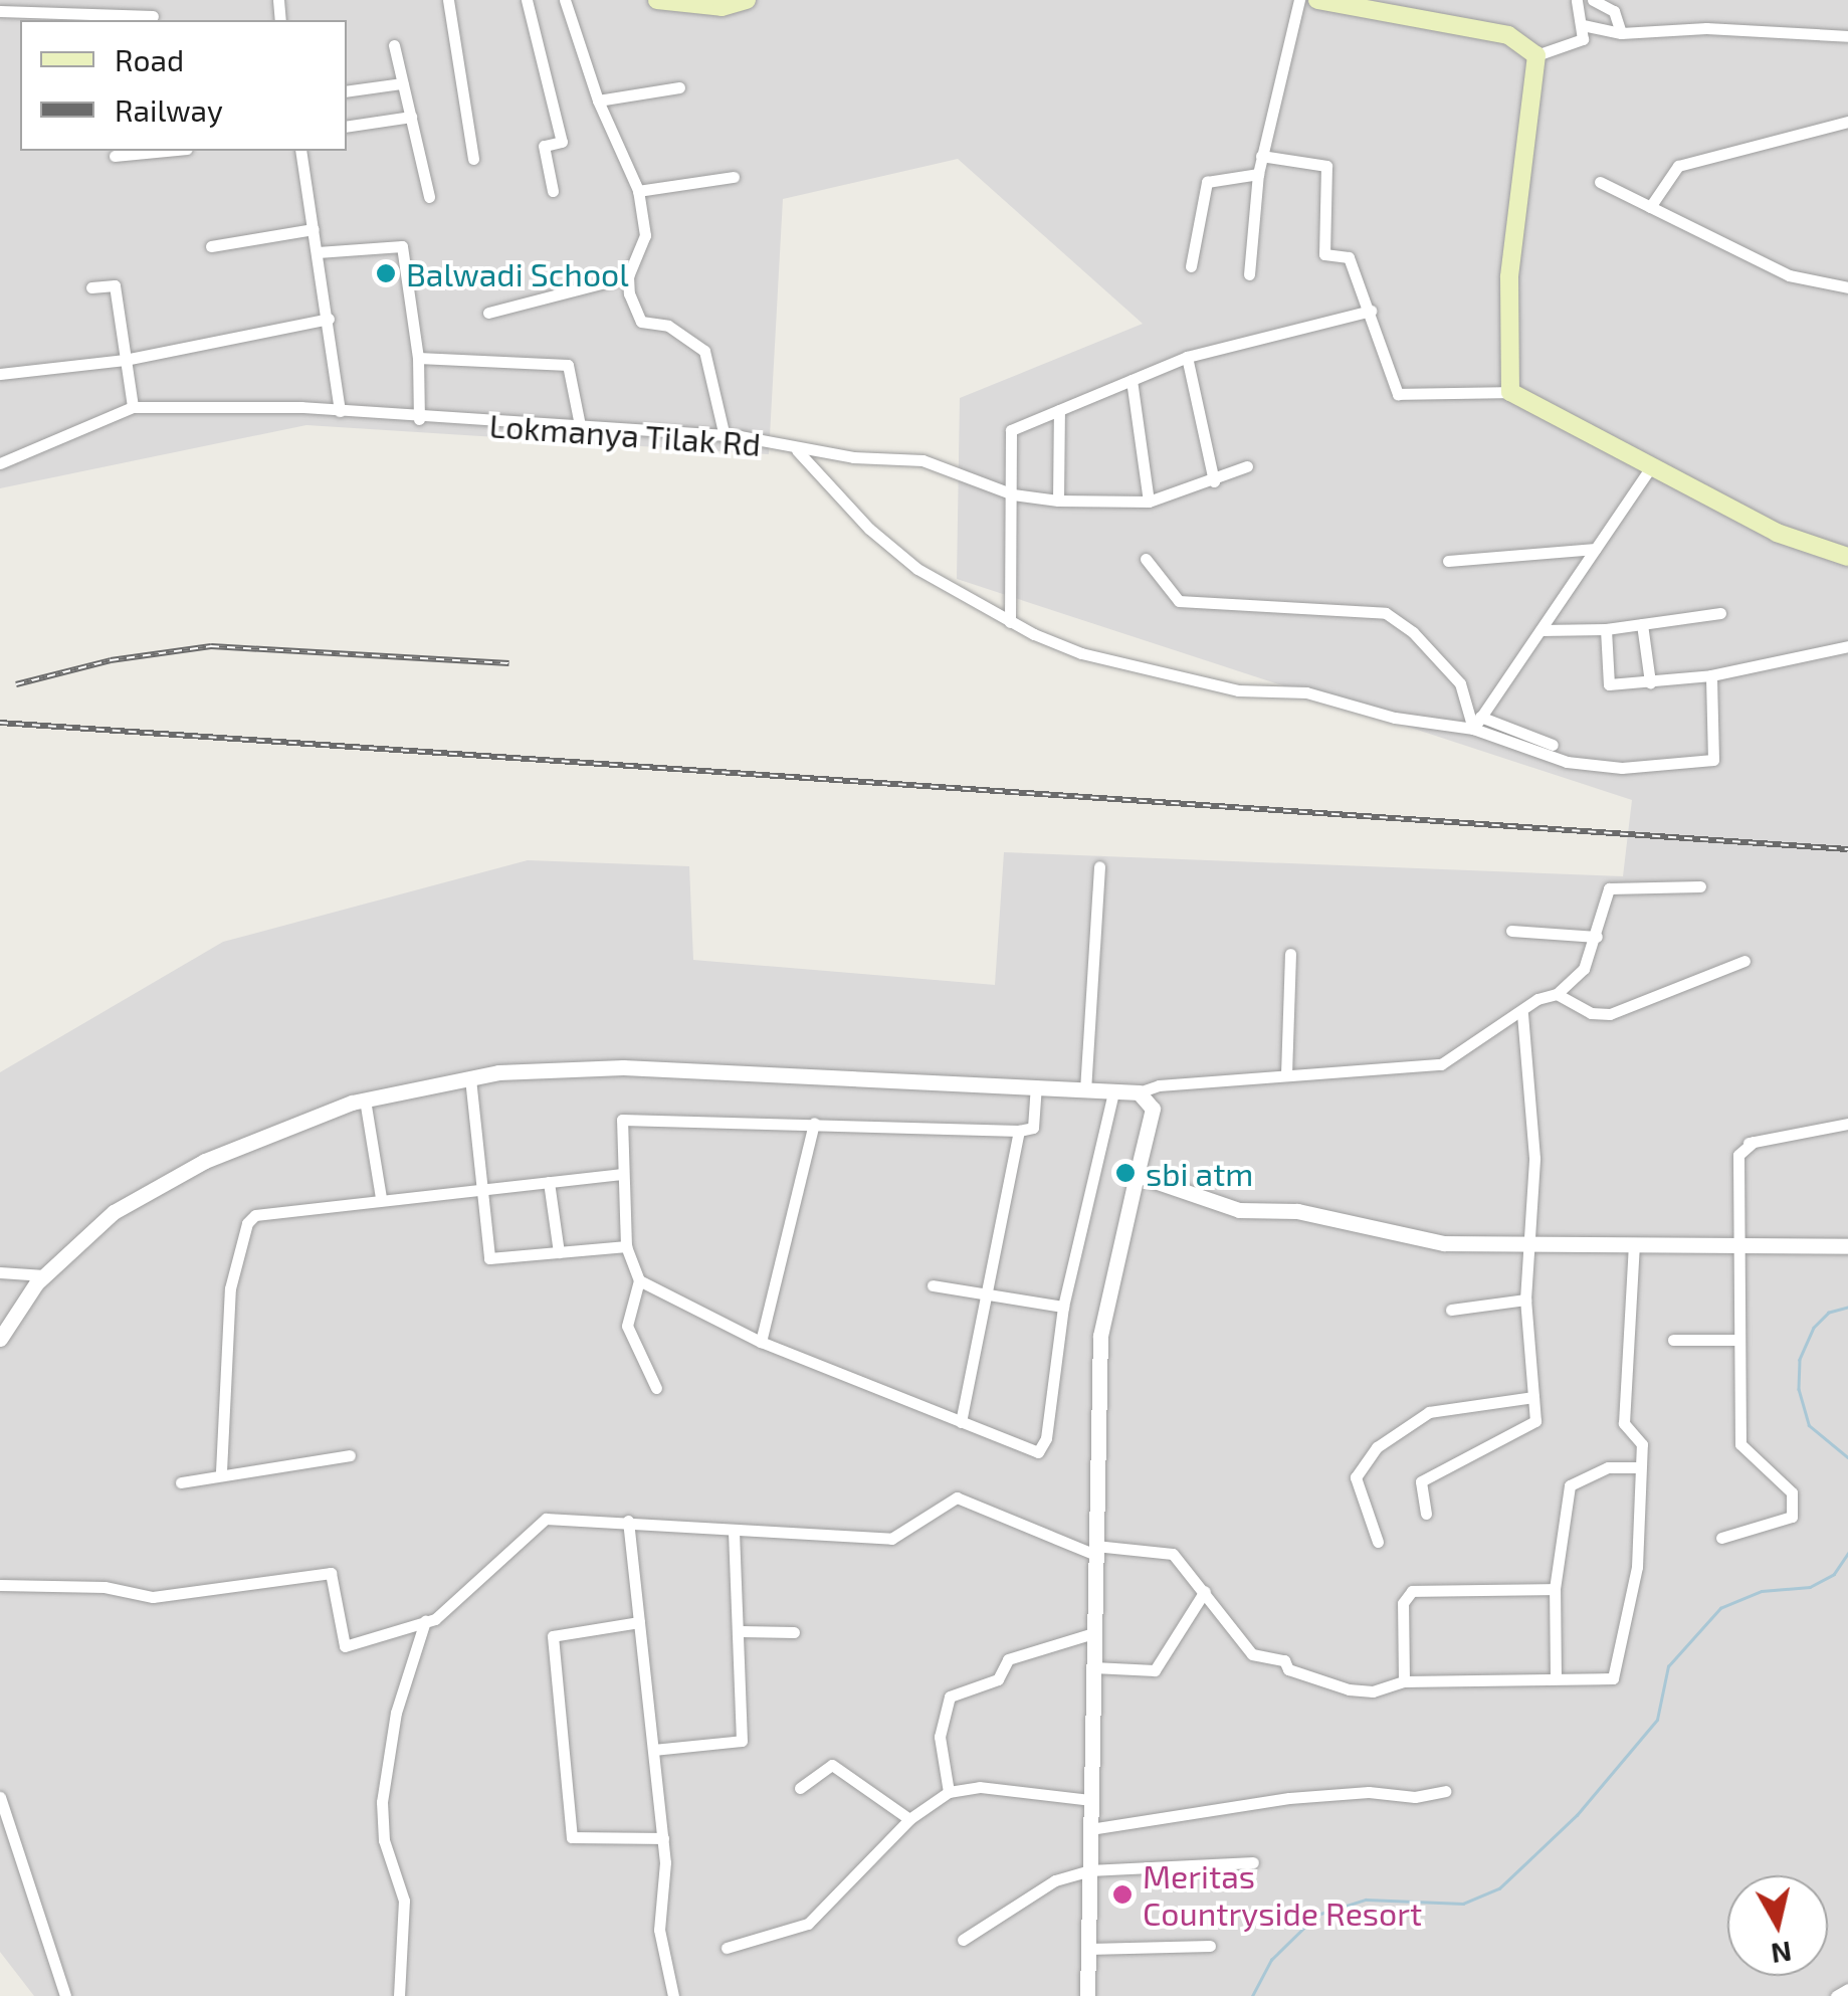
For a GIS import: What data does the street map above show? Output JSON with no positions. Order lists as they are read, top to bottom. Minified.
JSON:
{"streets":{"street":["Lokmanya Tilak Rd"]},"places":["Balwadi School","sbi atm","Meritas Countryside Resort"],"legend":["Road","Railway"],"north":"bottom"}
